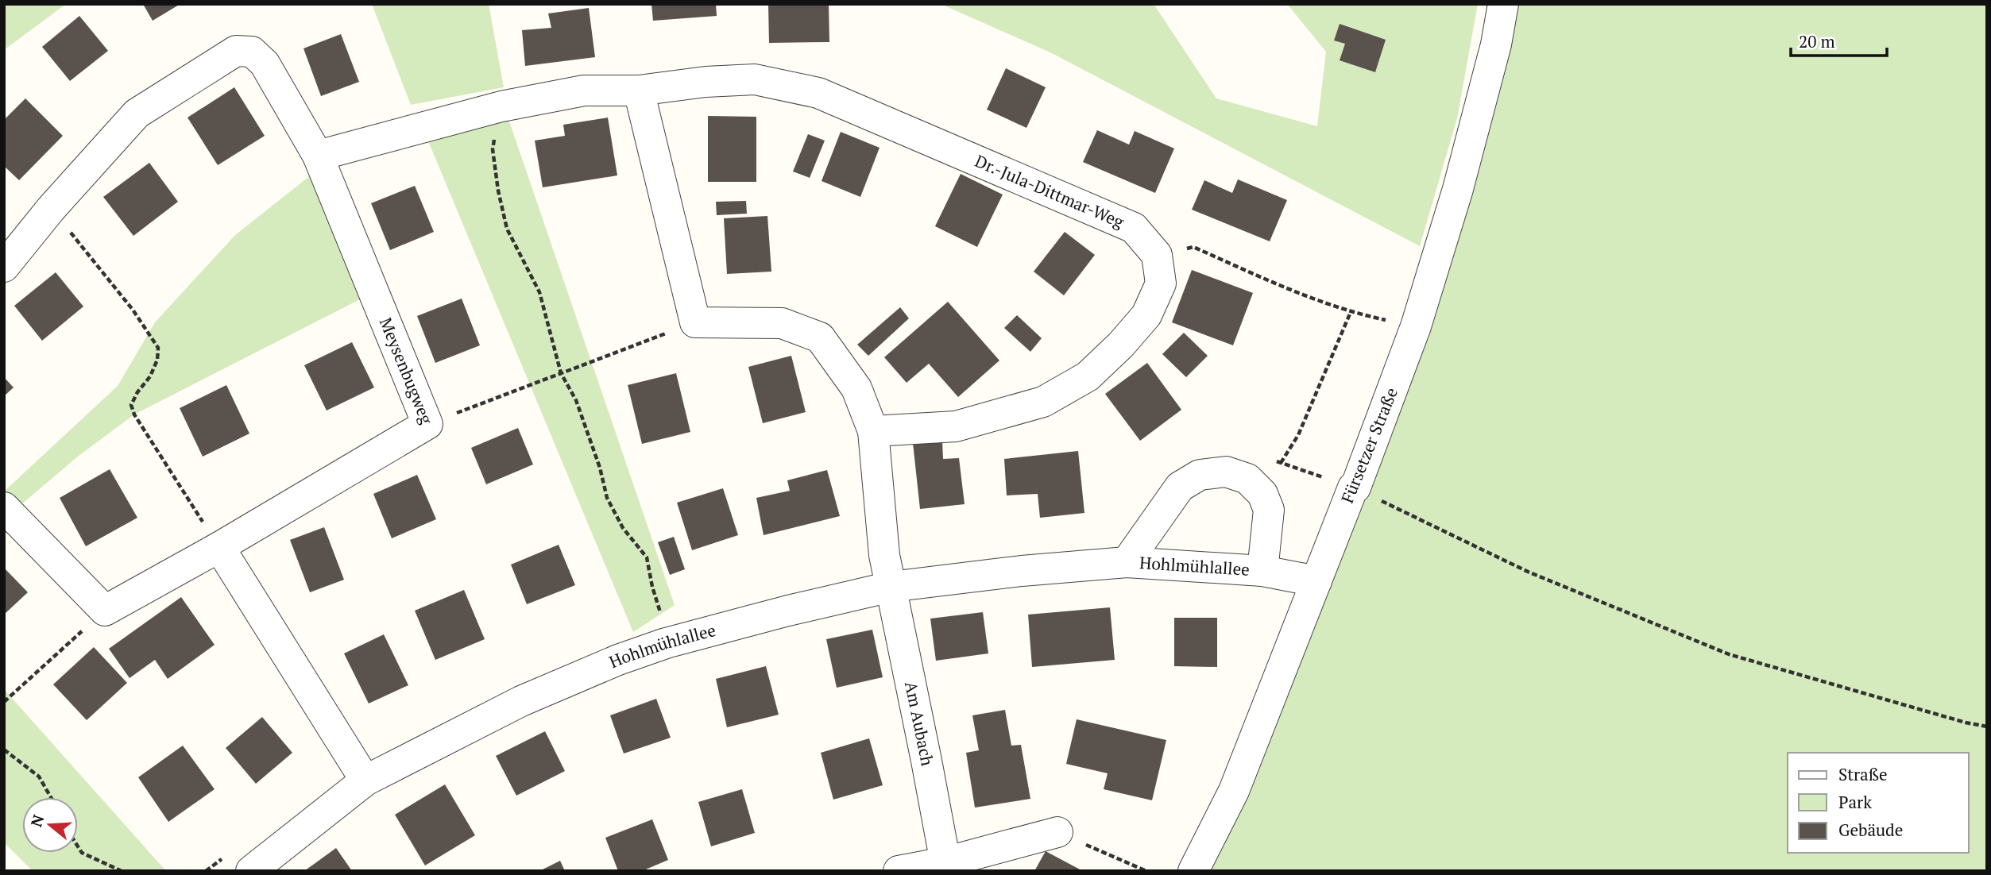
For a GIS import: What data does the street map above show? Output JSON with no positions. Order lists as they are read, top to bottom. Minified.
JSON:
{"streets":{"street":["Dr.-Jula-Dittmar-Weg","Meysenbugweg","Fürsetzer Straße","Hohlmühlallee","Am Aubach"]},"crossings":[["Fürsetzer Straße","Hohlmühlallee"],["Hohlmühlallee","Am Aubach"]],"legend":["Straße","Park","Gebäude"],"scale_bar":"20 m","north":"left"}
